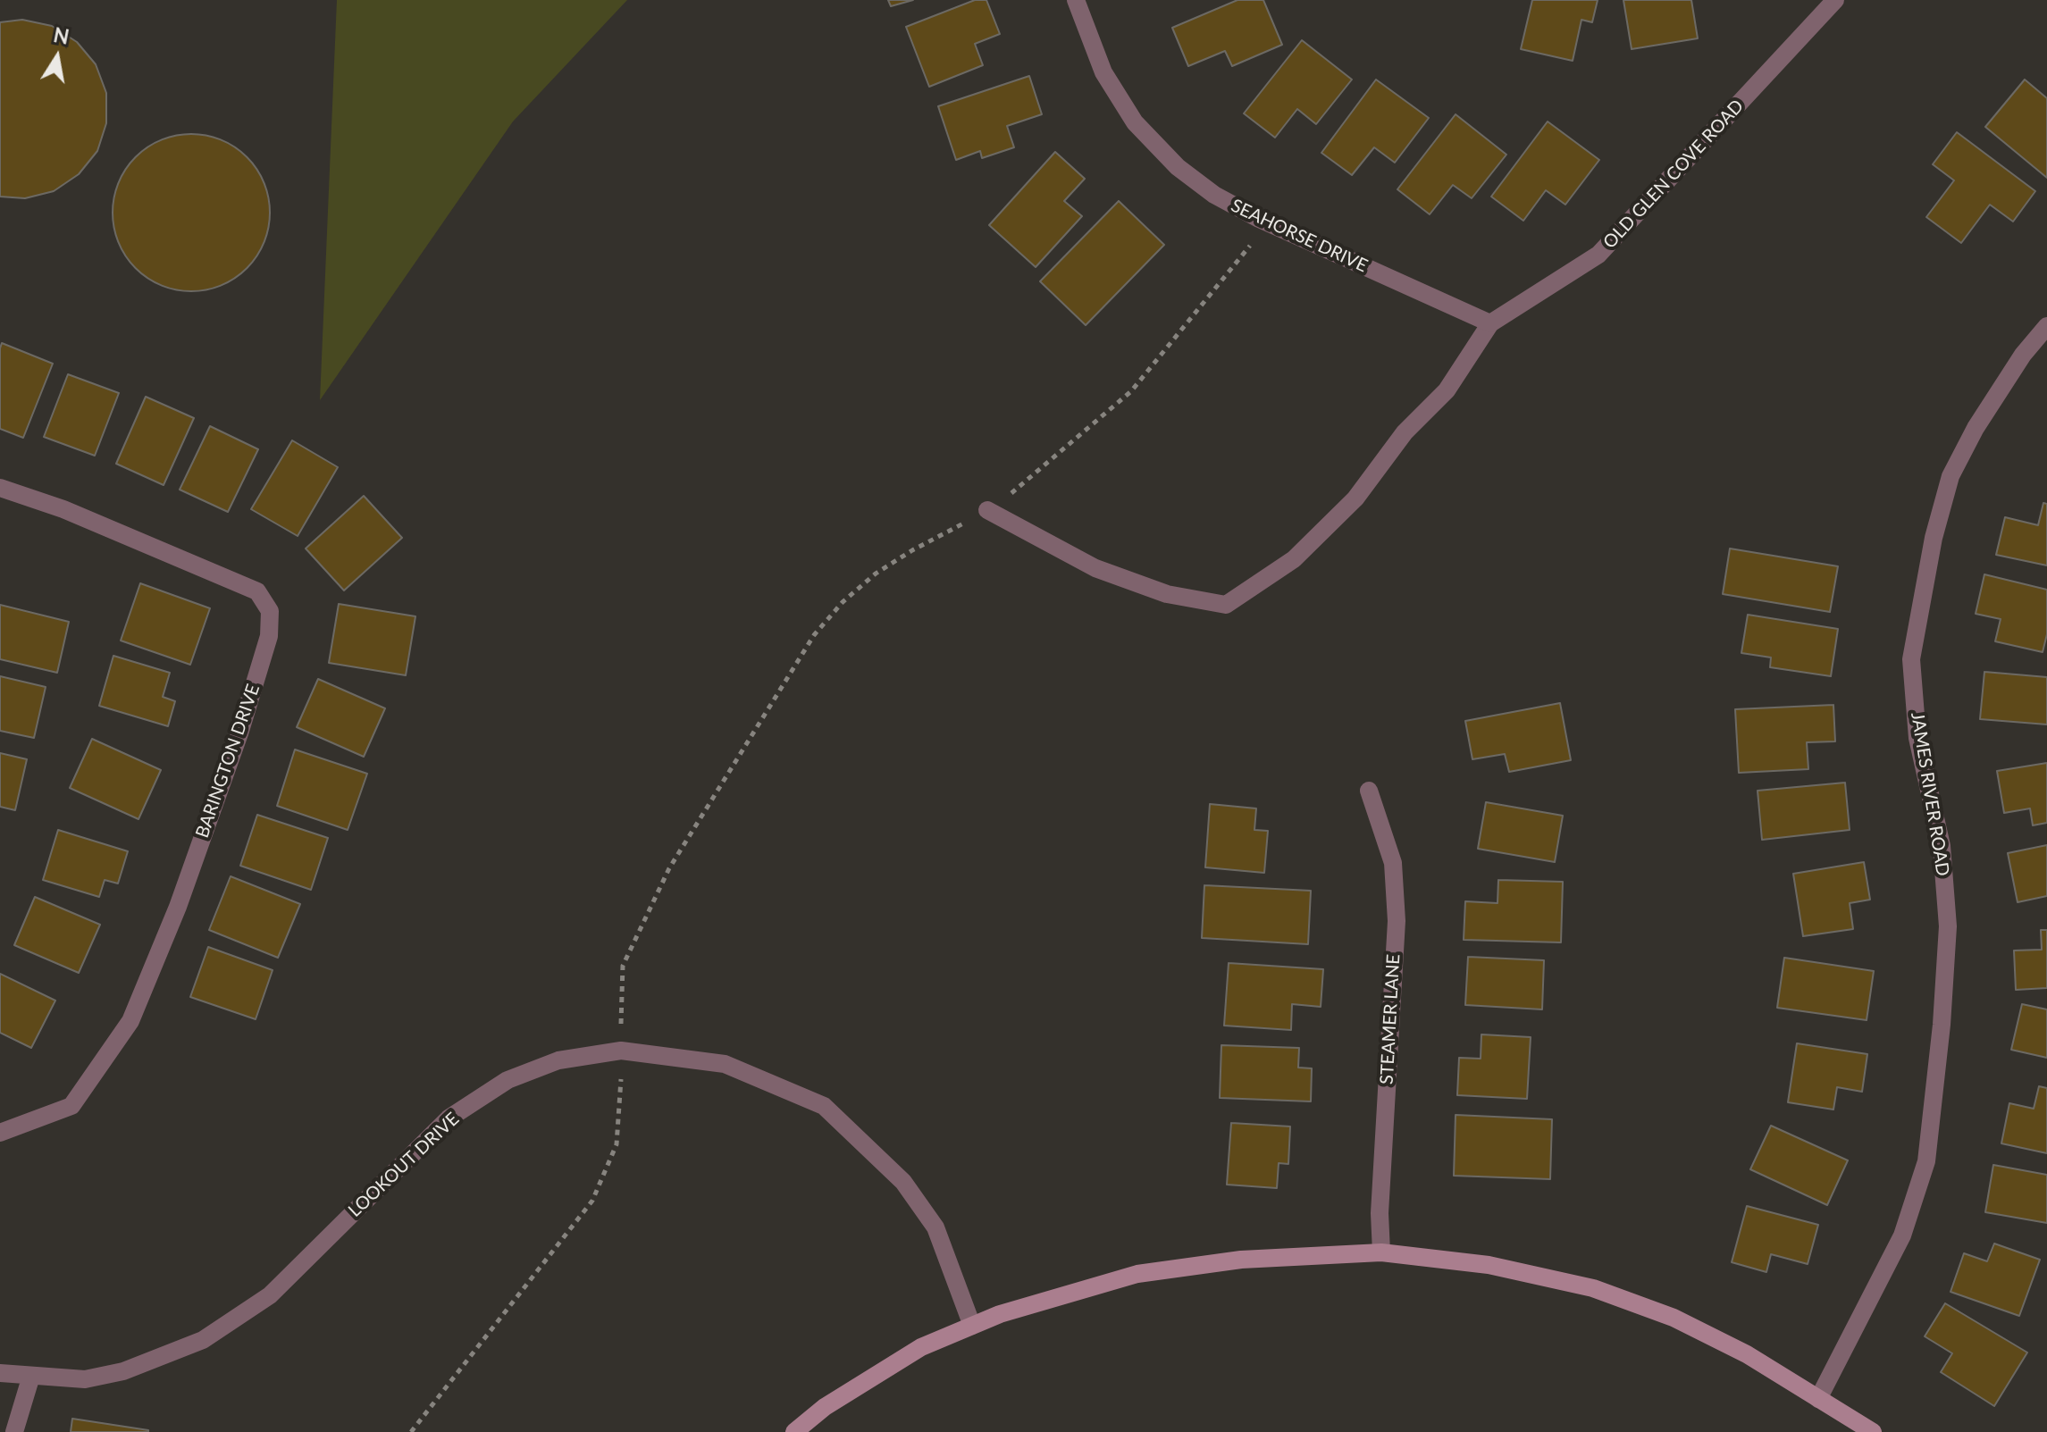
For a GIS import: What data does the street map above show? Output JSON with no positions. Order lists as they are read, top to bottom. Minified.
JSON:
{"streets":{"street":["OLD GLEN COVE ROAD","SEAHORSE DRIVE","BARINGTON DRIVE","JAMES RIVER ROAD","STEAMER LANE","LOOKOUT DRIVE"]},"crossings":[["OLD GLEN COVE ROAD","SEAHORSE DRIVE"]],"north":"top"}
